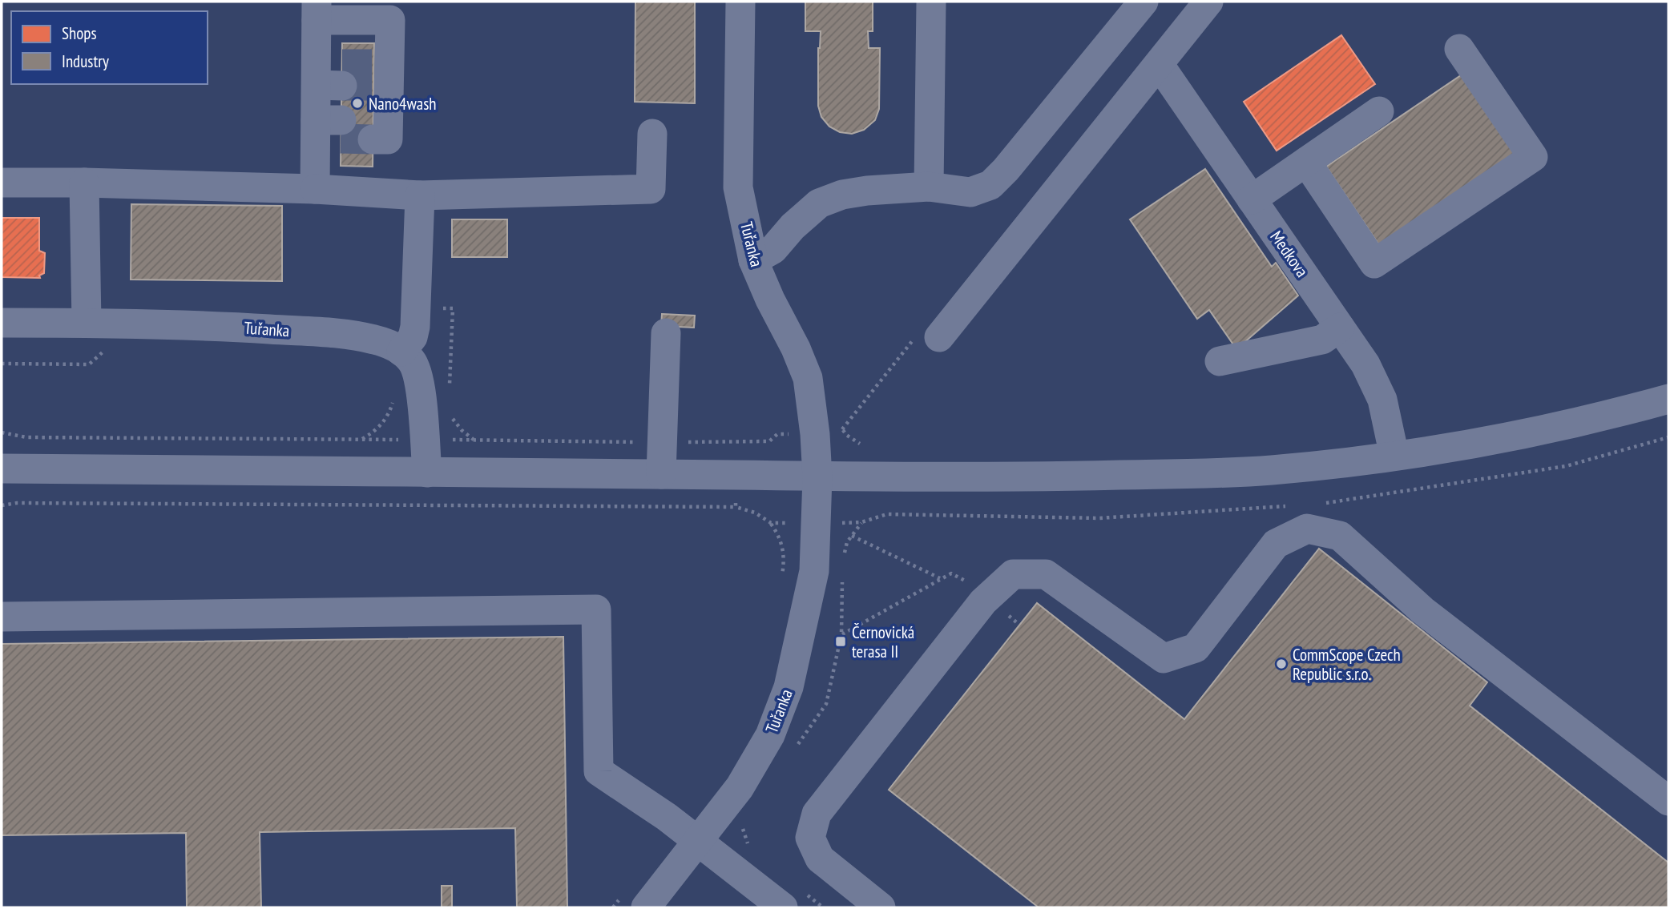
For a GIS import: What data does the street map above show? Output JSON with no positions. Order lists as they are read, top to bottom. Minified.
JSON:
{"streets":{"street":["Tuřanka","Medkova"]},"places":{"other":["Nano4wash","CommScope Czech Republic s.r.o."],"transit":["Černovická terasa II"]},"legend":["Shops","Industry"]}
